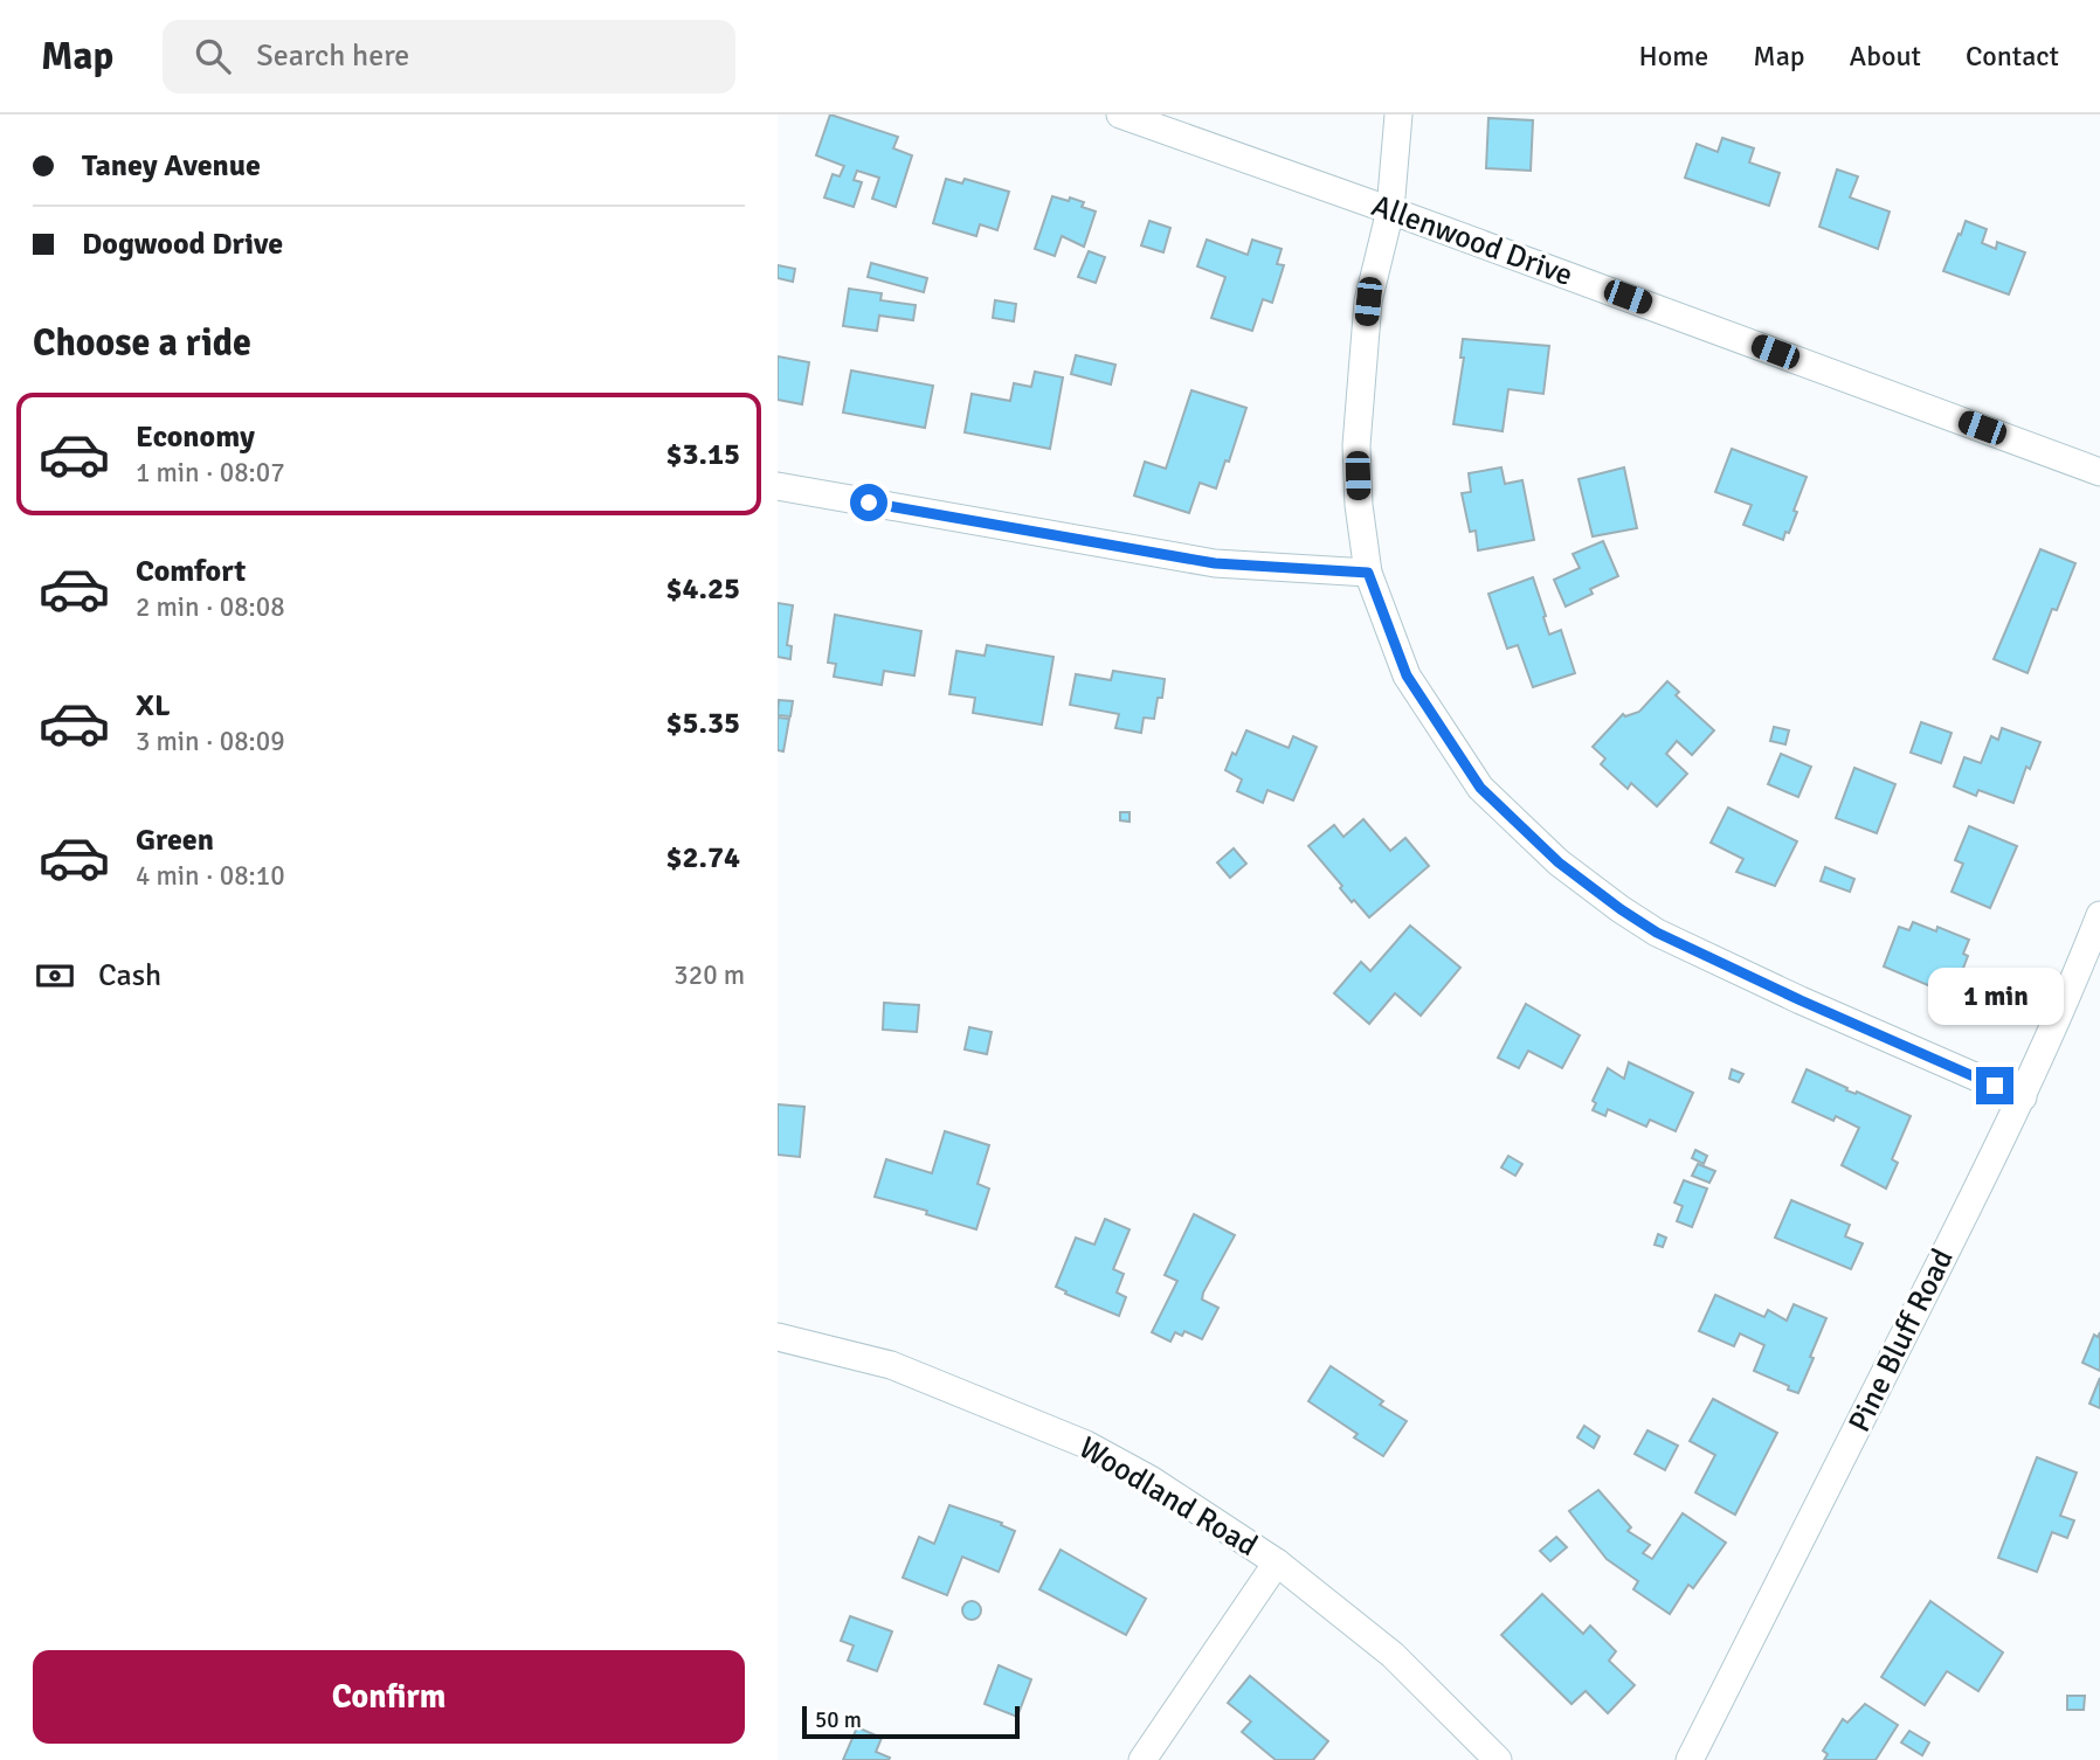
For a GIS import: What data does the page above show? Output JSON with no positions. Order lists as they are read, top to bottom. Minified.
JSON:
{"streets":{"street":["Allenwood Drive","Pine Bluff Road","Woodland Road"]},"scale_bar":"50 m","page":{"header":"Map","search":"Search here","nav":["Home","Map","About","Contact"],"banner":["Taney Avenue","Dogwood Drive"],"heading":"Choose a ride","list":[{"name":"Economy","note":"1 min · 08:07","value":"$3.15"},{"name":"Comfort","note":"2 min · 08:08","value":"$4.25"},{"name":"XL","note":"3 min · 08:09","value":"$5.35"},{"name":"Green","note":"4 min · 08:10","value":"$2.74"}],"pay":["Cash","320 m"],"bubble":"1 min","buttons":"Confirm","scale":"50 m"}}
